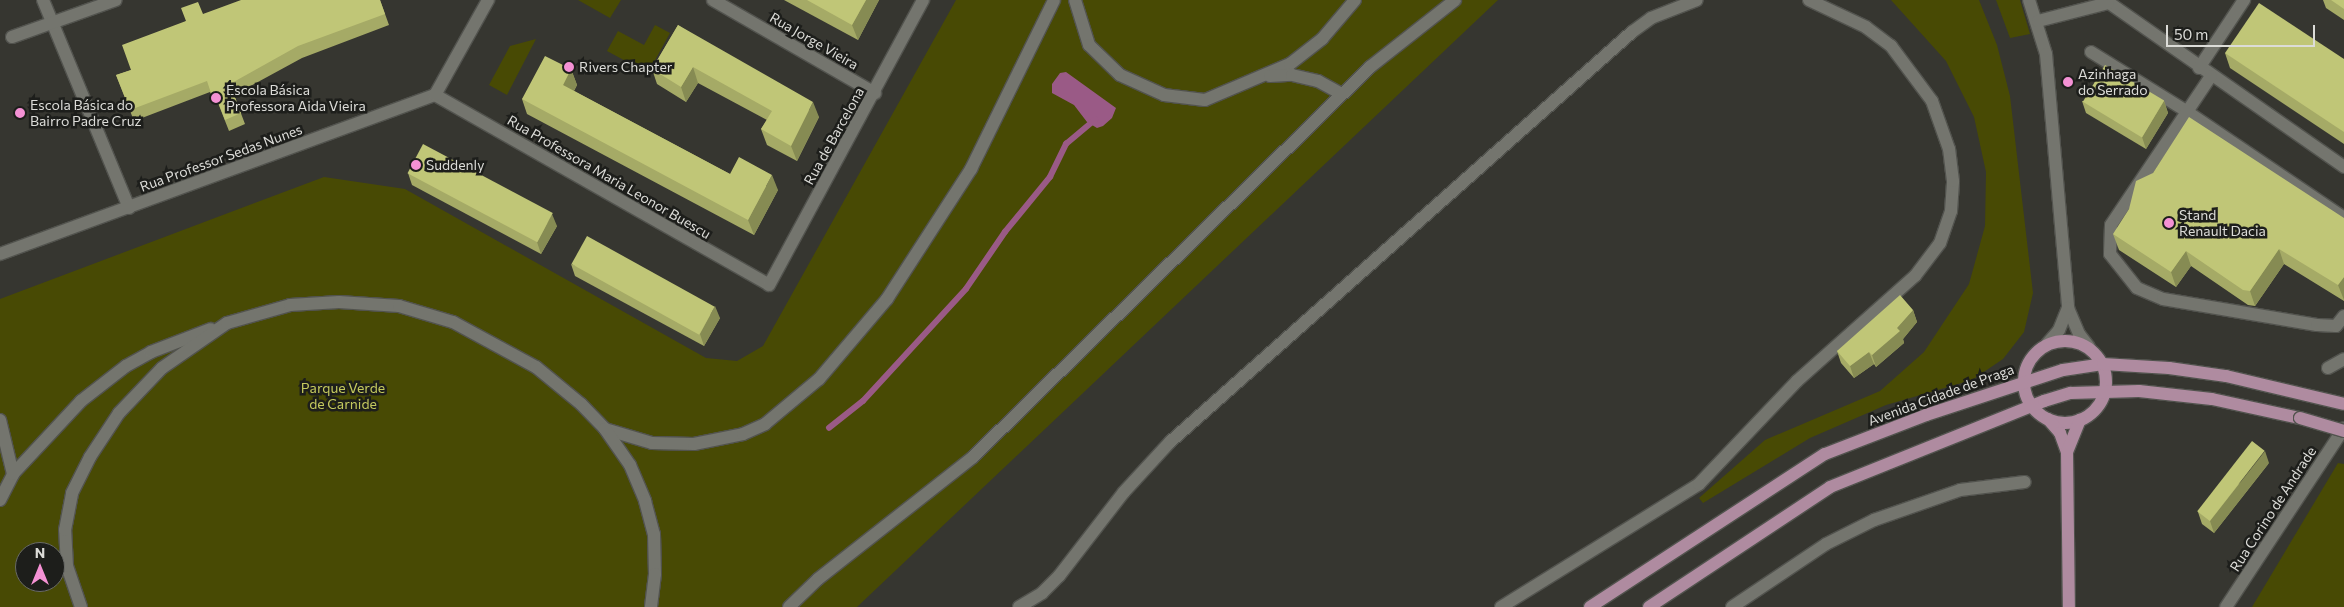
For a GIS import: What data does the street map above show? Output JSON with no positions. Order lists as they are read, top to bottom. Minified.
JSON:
{"streets":{"main road":["Avenida Cidade de Praga"],"street":["Rua Jorge Vieira","Rua de Barcelona","Rua Professor Sedas Nunes","Rua Professora Maria Leonor Buescu","Rua Corino de Andrade"]},"crossings":[["Rua Jorge Vieira","Rua de Barcelona"],["Rua de Barcelona","Rua Professora Maria Leonor Buescu"],["Rua Professor Sedas Nunes","Rua Professora Maria Leonor Buescu"]],"parks":["Parque Verde de Carnide"],"places":["Rivers Chapter","Azinhaga do Serrado","Escola Básica Professora Aida Vieira","Escola Básica do Bairro Padre Cruz","Suddenly","Stand Renault Dacia"],"scale_bar":"50 m","north":"top"}
